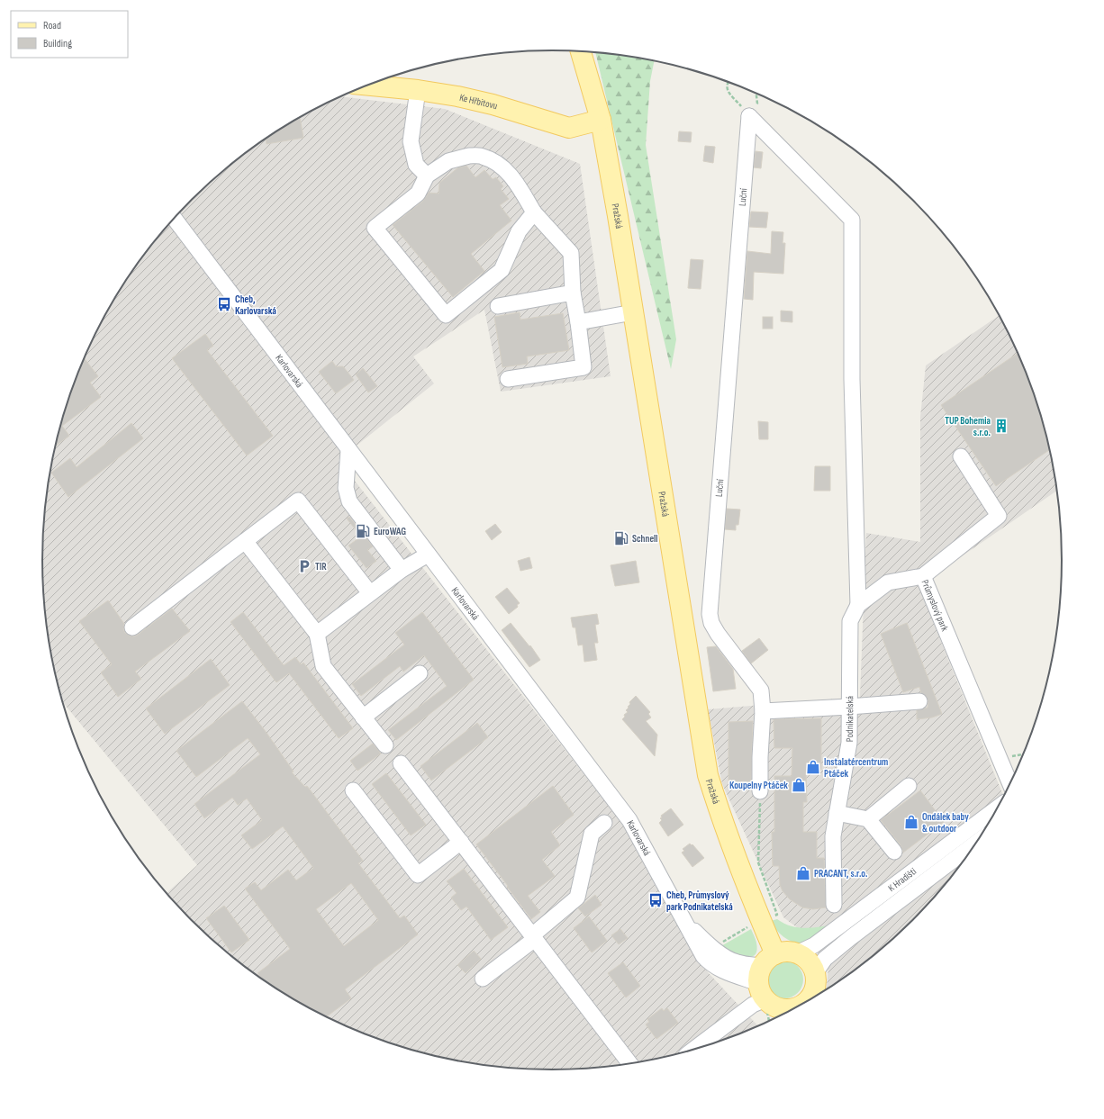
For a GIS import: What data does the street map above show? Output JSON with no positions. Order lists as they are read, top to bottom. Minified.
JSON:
{"streets":{"main road":["Ke Hřbitovu","Pražská"],"street":["Luční","Karlovarská","Průmyslový park","Podnikatelská","K Hradišti"]},"crossings":[["Ke Hřbitovu","Pražská"],["Pražská","Karlovarská"],["Průmyslový park","Podnikatelská"]],"places":{"bus stop":["Cheb, Karlovarská","Cheb, Průmyslový park Podnikatelská"],"building":["TUP Bohemia s.r.o."],"fuel station":["EuroWAG","Schnell"],"parking":["TIR"],"shop":["Instalatércentrum Ptáček","Koupelny Ptáček","Ondálek baby & outdoor","PRACANT, s.r.o."]},"legend":["Road","Building"]}
